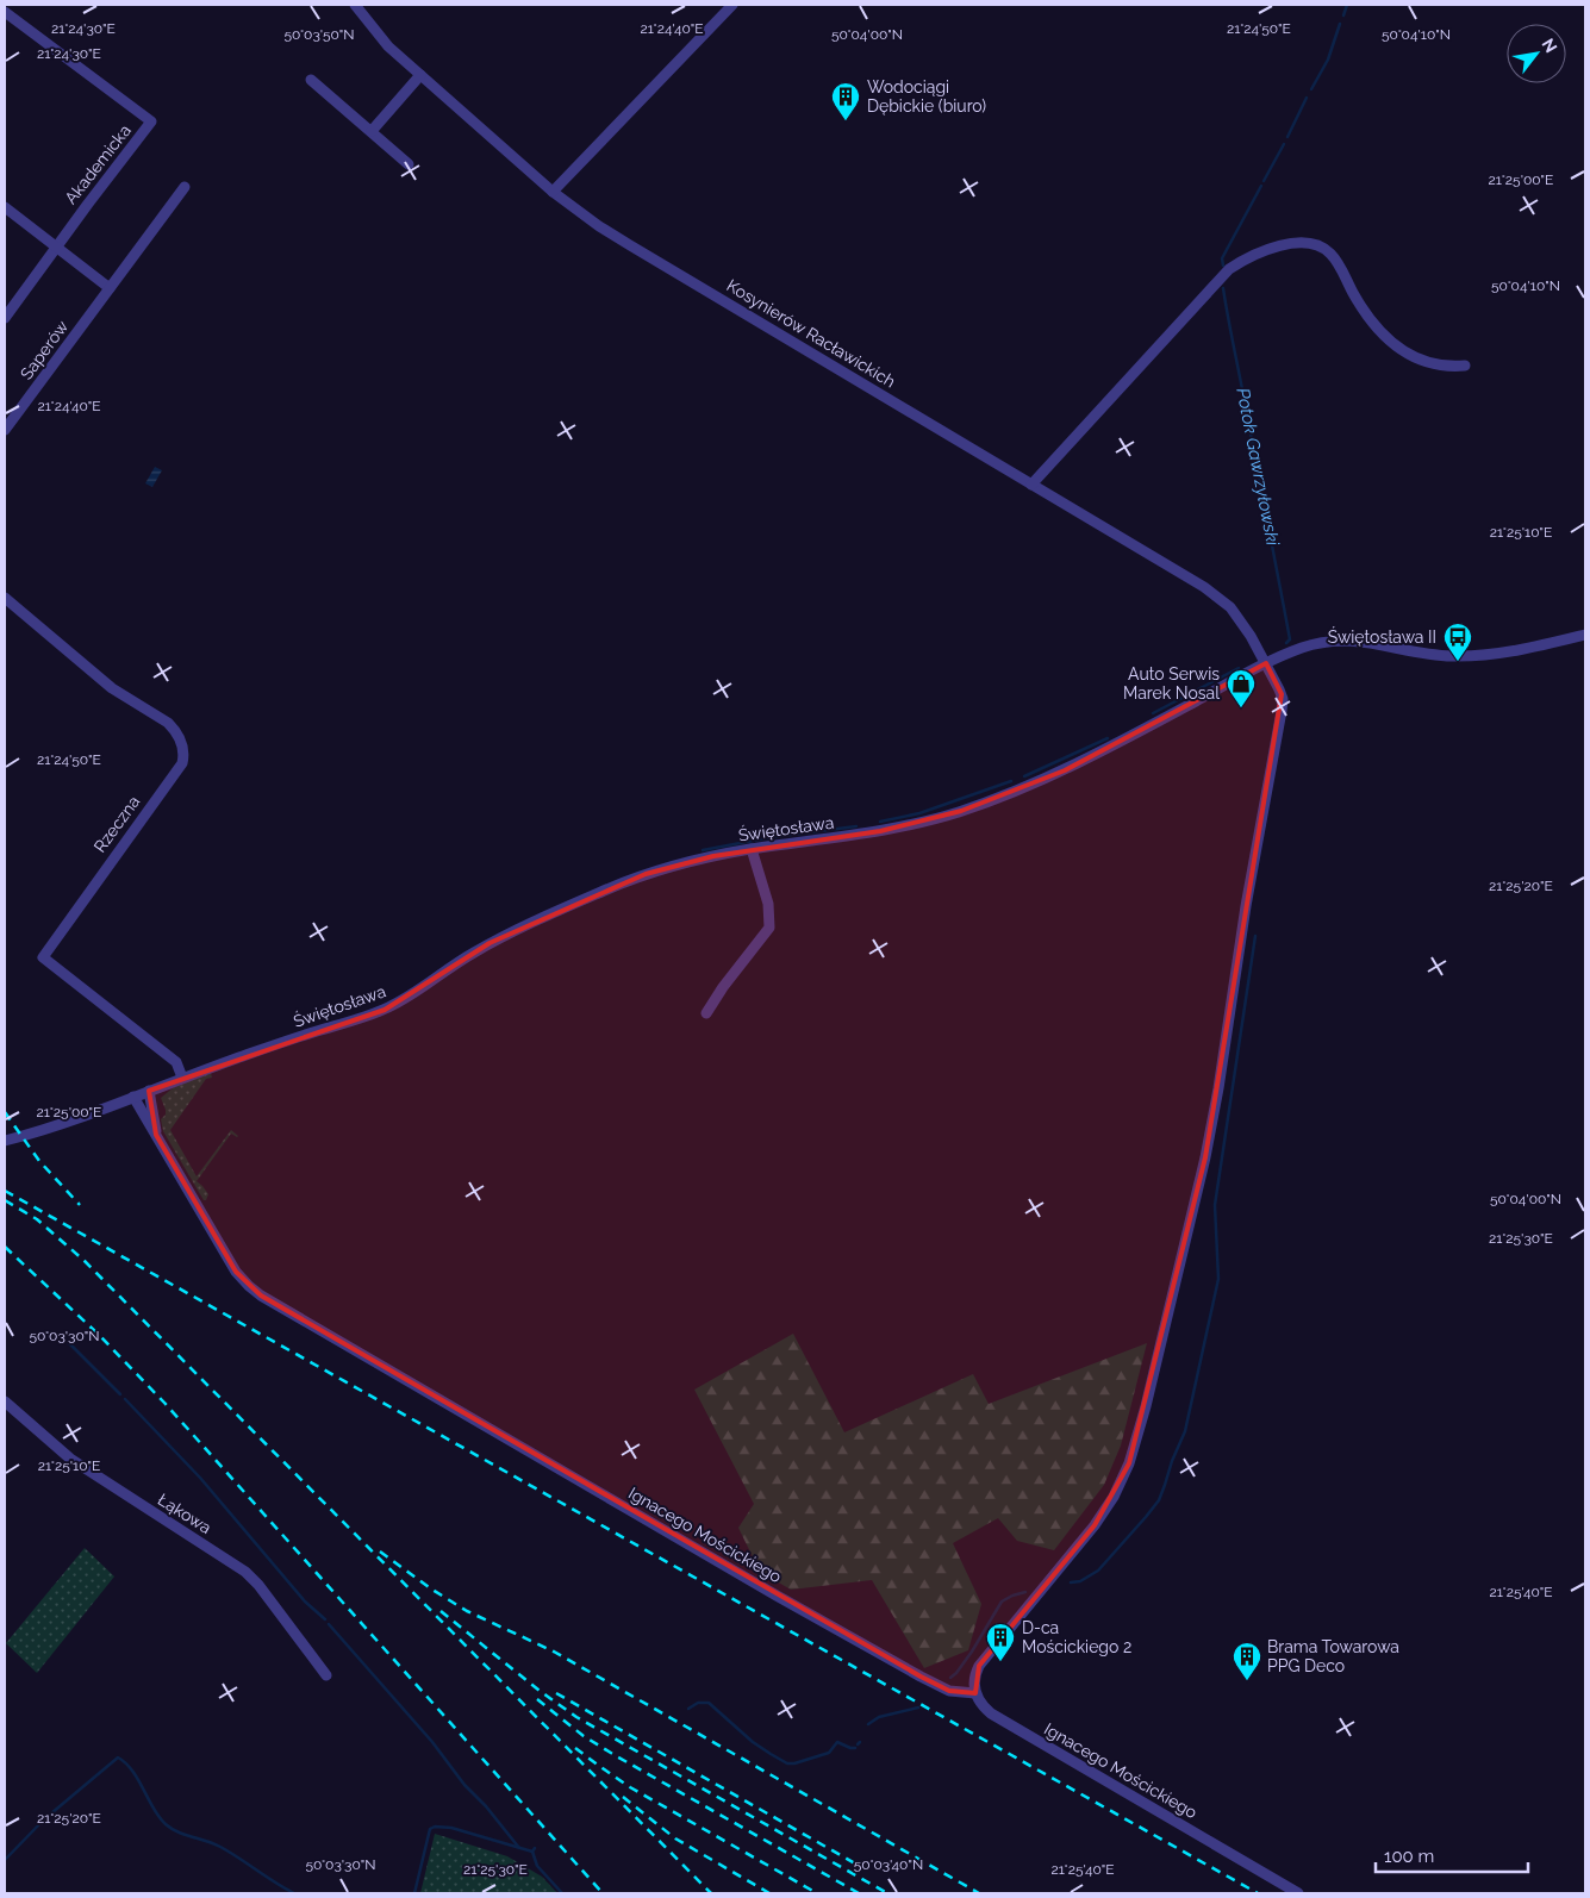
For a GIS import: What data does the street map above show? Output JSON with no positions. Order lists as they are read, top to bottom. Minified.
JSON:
{"streets":{"street":["Akademicka","Kosynierów Racławickich","Saperów","Rzeczna","Świętosława","Łąkowa","Ignacego Mościckiego"]},"crossings":[["Kosynierów Racławickich","Świętosława"],["Kosynierów Racławickich","Ignacego Mościckiego"],["Rzeczna","Świętosława"],["Świętosława","Ignacego Mościckiego"]],"water":["Potok Gawrzyłowski"],"places":{"building":["Wodociągi Dębickie (biuro)","D-ca Mościckiego 2","Brama Towarowa PPG Deco"],"bus stop":["Świętosława II"],"shop":["Auto Serwis Marek Nosal"]},"scale_bar":"100 m","north":"top right","coordinates":["21°24'30\"E","21°24'40\"E","21°24'50\"E","50°03'50\"N","50°04'00\"N","50°04'10\"N","21°25'00\"E","21°25'10\"E","21°25'20\"E","21°25'30\"E","50°03'30\"N","21°25'40\"E","50°03'40\"N"]}
